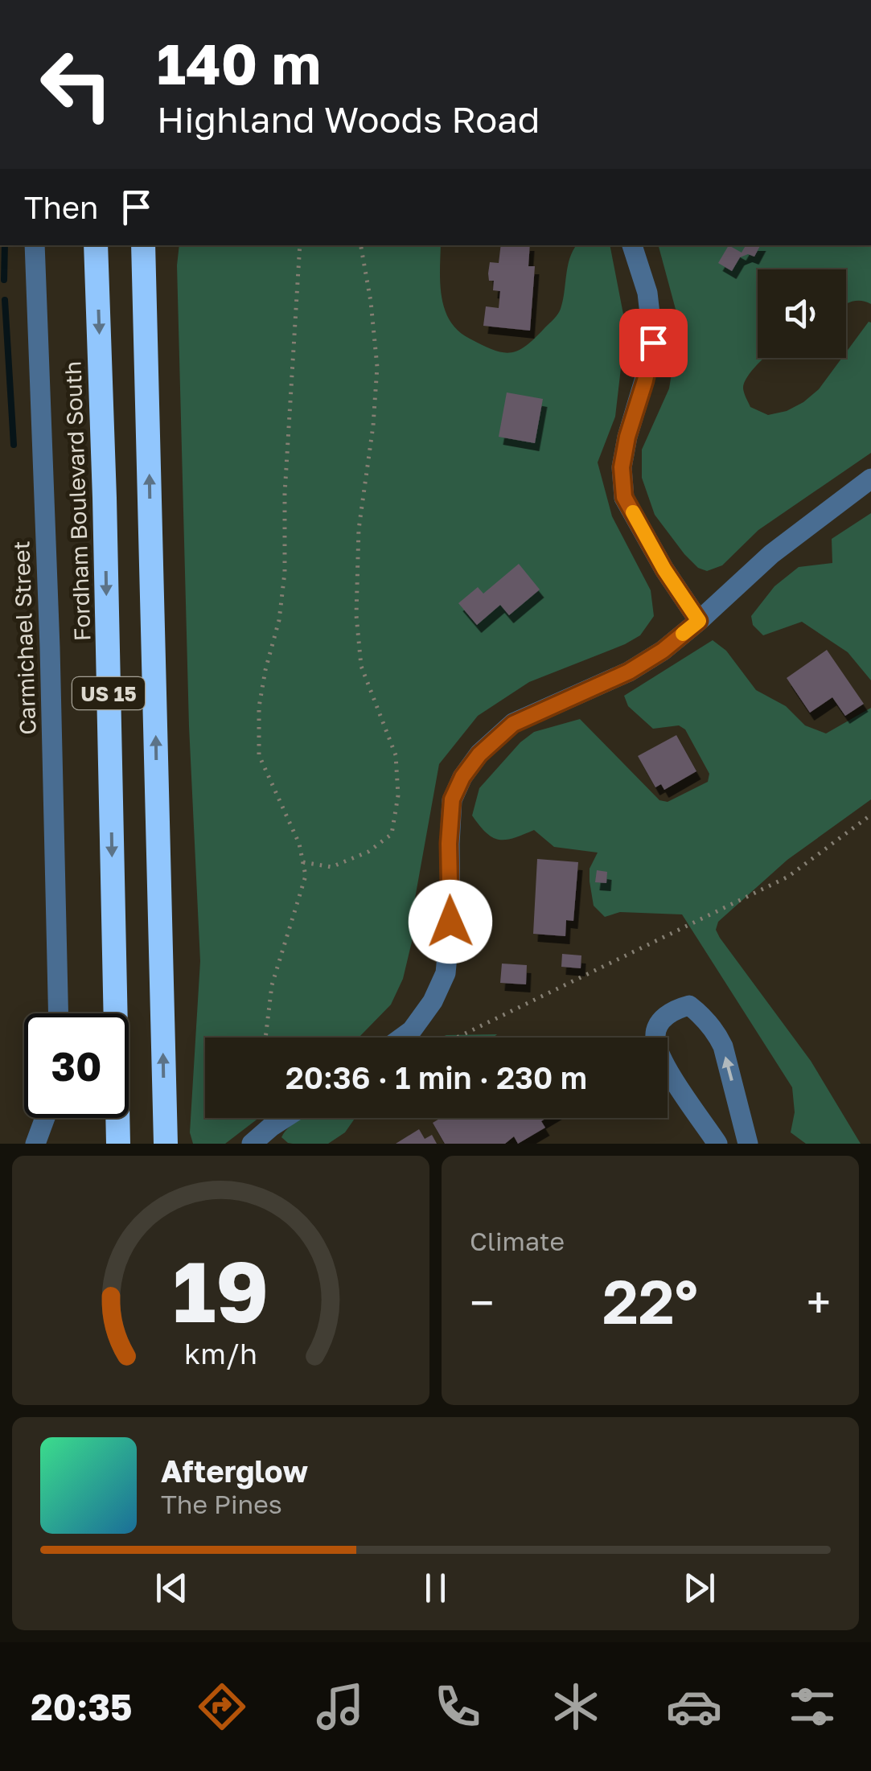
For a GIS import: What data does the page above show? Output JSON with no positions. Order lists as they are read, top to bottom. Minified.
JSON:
{"streets":{"highway":["Fordham Boulevard South","US 15"],"street":["Carmichael Street"]},"page":{"turn":["140 m","Highland Woods Road"],"then":"Then","limit":"30","trip":"20:36 · 1 min · 230 m","tile":"Climate","heat":["−","22°","+"],"song":["Afterglow","The Pines"],"tabs":"20:35","gauge":["19","km/h"]}}
